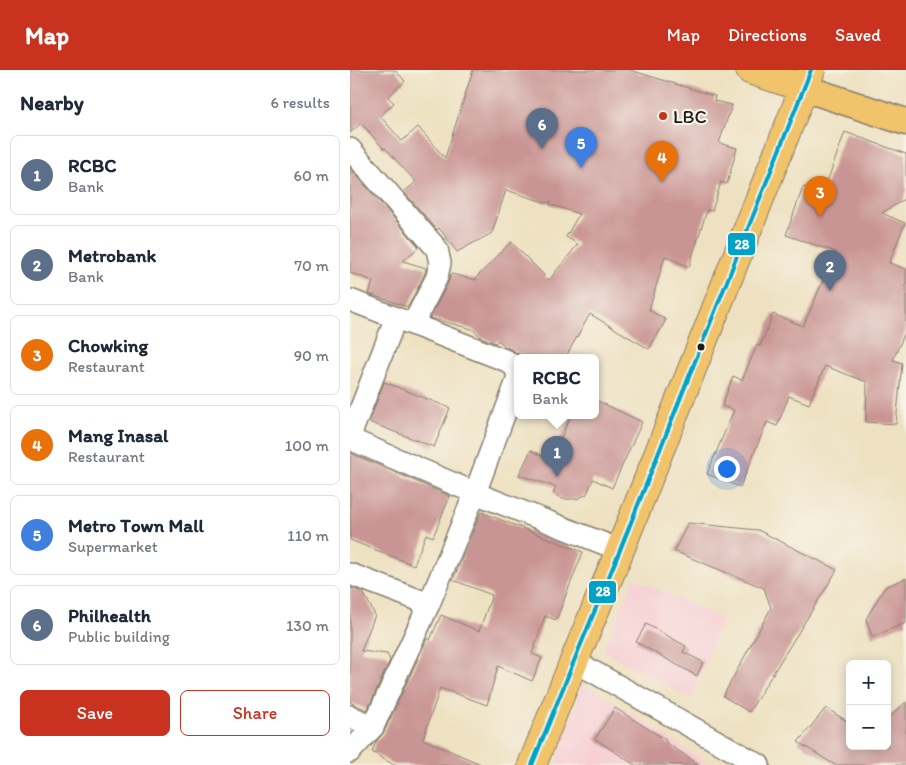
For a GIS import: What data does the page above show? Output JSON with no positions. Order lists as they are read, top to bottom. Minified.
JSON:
{"places":["LBC"],"lines":["transit line 28"],"page":{"header":"Map","nav":["Map","Directions","Saved"],"heading":["Nearby","6 results"],"pins":["6","5","4","3","2","1"],"list":[{"mark":"1","name":"RCBC","note":"Bank","value":"60 m"},{"mark":"2","name":"Metrobank","note":"Bank","value":"70 m"},{"mark":"3","name":"Chowking","note":"Restaurant","value":"90 m"},{"mark":"4","name":"Mang Inasal","note":"Restaurant","value":"100 m"},{"mark":"5","name":"Metro Town Mall","note":"Supermarket","value":"110 m"},{"mark":"6","name":"Philhealth","note":"Public building","value":"130 m"}],"popup":["RCBC","Bank"],"map_buttons":["+","−"],"buttons":["Save","Share"]}}
